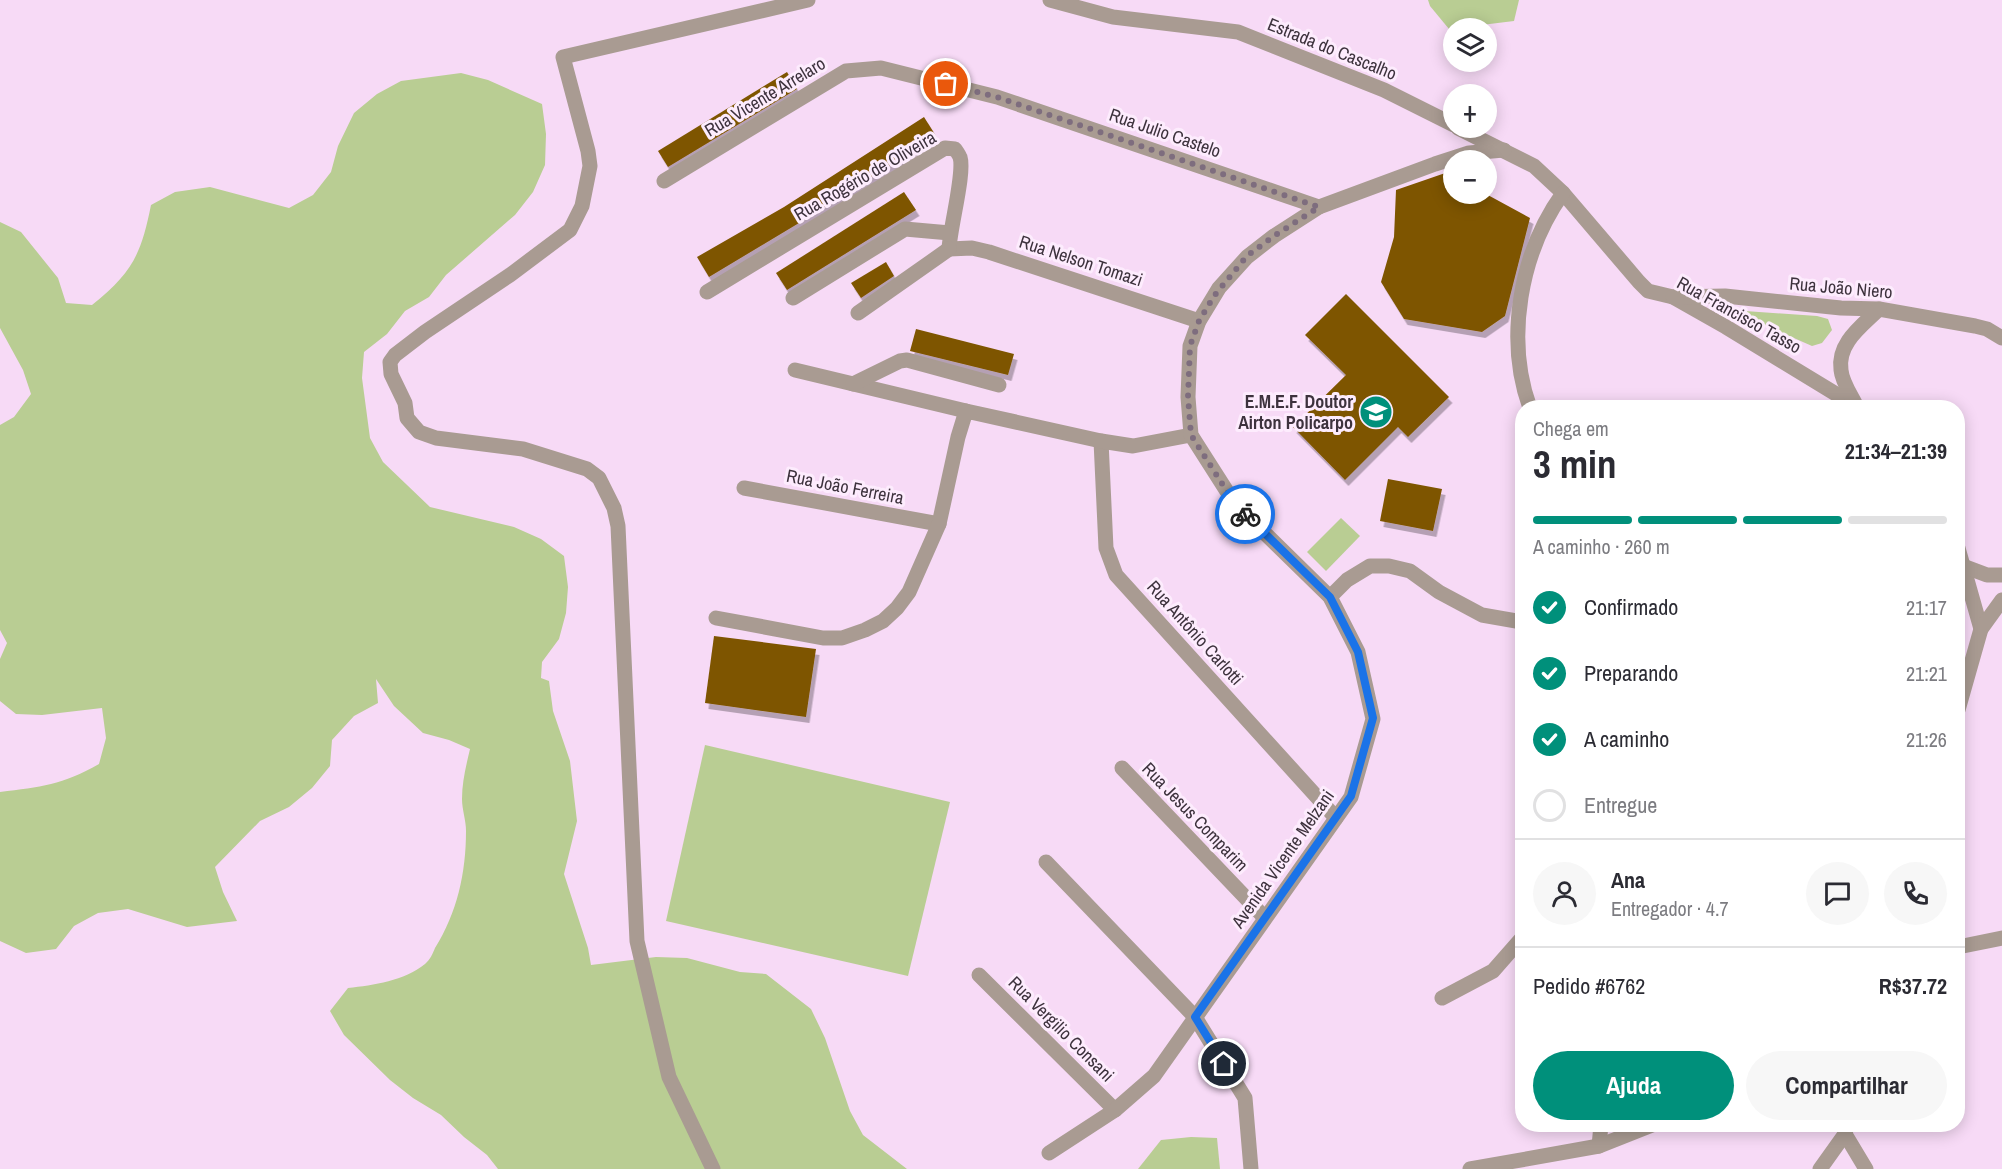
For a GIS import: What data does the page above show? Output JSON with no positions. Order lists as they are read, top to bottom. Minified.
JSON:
{"streets":{"street":["Estrada do Cascalho","Rua Vicente Arrelaro","Rua Julio Castelo","Rua Rogério de Oliveira","Rua Nelson Tomazi","Rua João Niero","Rua Francisco Tasso","Rua João Ferreira","Rua Antônio Carlotti","Rua Jesus Comparim","Avenida Vicente Melzani","Rua Vergilio Consani"]},"crossings":[["Rua Vicente Arrelaro","Rua Julio Castelo"],["Rua Julio Castelo","Avenida Vicente Melzani"],["Rua Rogério de Oliveira","Rua Nelson Tomazi"],["Rua Nelson Tomazi","Avenida Vicente Melzani"],["Rua João Niero","Rua Francisco Tasso"],["Rua Francisco Tasso","Avenida Vicente Melzani"],["Rua Antônio Carlotti","Avenida Vicente Melzani"],["Rua Jesus Comparim","Avenida Vicente Melzani"],["Avenida Vicente Melzani","Rua Vergilio Consani"]],"places":{"school or university":["E.M.E.F. Doutor Airton Policarpo"]},"page":{"map_buttons":["+","−"],"heading":["3 min","Chega em","21:34–21:39"],"panel":["Ana","Entregador · 4.7","Pedido #6762","R$37.72"],"bar":"A caminho · 260 m","list":[["Confirmado","21:17"],["Preparando","21:21"],["A caminho","21:26"],"Entregue"],"buttons":["Ajuda","Compartilhar"]}}
